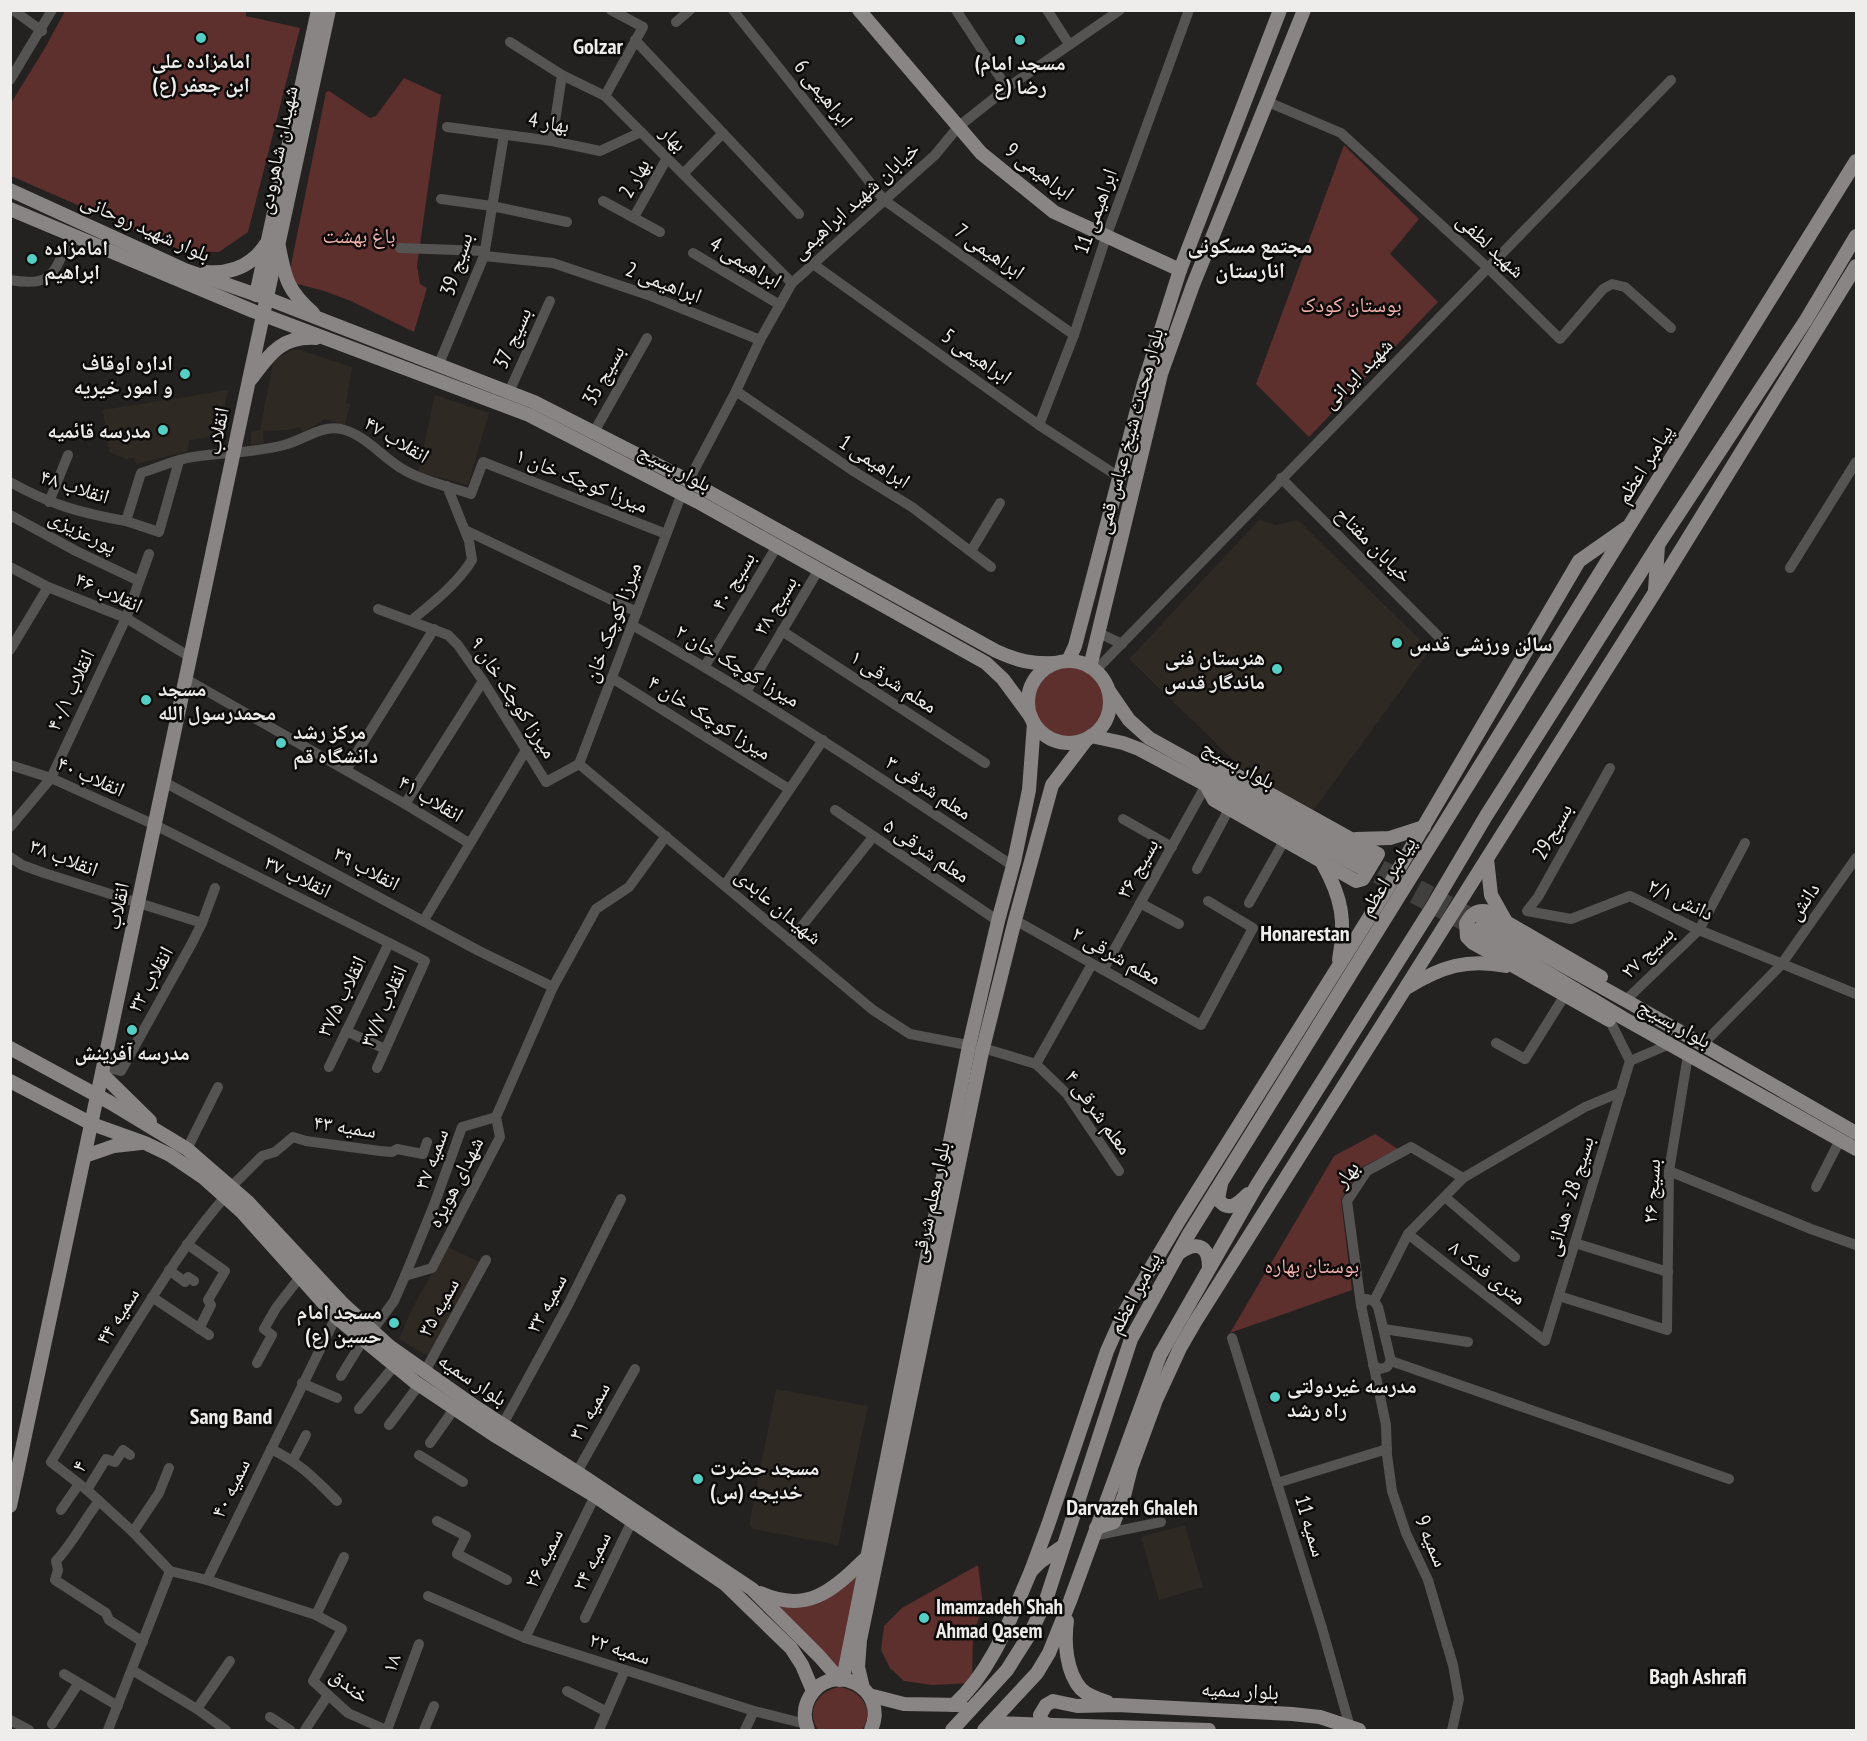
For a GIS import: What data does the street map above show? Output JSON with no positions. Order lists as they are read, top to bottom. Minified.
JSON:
{"streets":{"main road":["شهیدان شاهرودی","ابراهیمی 9","بلوار شهید روحانی","انقلاب","بلوار محدث شیخ عباس قمی","پیامبر اعظم","بلوار بسیج","بلوار معلم شرقی","بلوار سمیه"],"street":["ابراهیمی 6","بهار 4","بهار","بهار 2","خیابان شهید ابراهیمی","ابراهیمی 11","شهید لطفی","ابراهیمی 7","ابراهیمی 4","بسیج 39","ابراهیمی 2","بسیج 37","ابراهیمی 5","شهید ایرانی","بسیج 35","انقلاب ۴۷","ابراهیمی 1","میرزا کوچک خان ۱","انقلاب ۴۸","پورعزیزی","خیابان مفتاح","بسیج ۴۰","انقلاب ۴۶","بسیج ۳۸","میرزا کوچک خان","میرزا کوچک خان ۲","معلم شرقی ۱","انقلاب ۴۰/۱","میرزا کوچک خان ۹","میرزا کوچک خان ۴","انقلاب ۴۰","معلم شرقی ۳","انقلاب ۴۱","بسیج29","معلم شرقی ۵","انقلاب ۳۸","انقلاب ۳۹","بسیج ۳۶","انقلاب ۳۷","دانش ۲/۱","دانش","شهیدان عابدی","بسیج ۲۷","معلم شرقی ۲","انقلاب ۳۳","انقلاب ۳۷/۵","انقلاب ۳۷/۷","معلم شرقی ۴","سمیه ۴۳","سمیه ۳۷","شهدای هویزه","بسیج ۲۶","بسیج 28 - هدائی","۸ متری فدک","سمیه ۳۳","سمیه ۳۵","سمیه ۴۴","سمیه ۳۱","۴","سمیه ۴۰","سمیه 11","سمیه 9","سمیه ۲۶","سمیه ۲۴","سمیه ۲۲","۱۸","خندق"]},"crossings":[["ابراهیمی 6","خیابان شهید ابراهیمی"],["ابراهیمی 6","ابراهیمی 7"],["بهار 4","بهار"],["بهار 4","بسیج 39"],["بهار","بهار 2"],["بهار","خیابان شهید ابراهیمی"],["بهار","سمیه 9"],["شهیدان شاهرودی","بلوار شهید روحانی"],["شهیدان شاهرودی","انقلاب"],["شهیدان شاهرودی","بلوار بسیج"],["ابراهیمی 9","خیابان شهید ابراهیمی"],["ابراهیمی 9","ابراهیمی 11"],["خیابان شهید ابراهیمی","ابراهیمی 7"],["خیابان شهید ابراهیمی","ابراهیمی 4"],["خیابان شهید ابراهیمی","ابراهیمی 2"],["خیابان شهید ابراهیمی","ابراهیمی 5"],["خیابان شهید ابراهیمی","ابراهیمی 1"],["خیابان شهید ابراهیمی","بلوار بسیج"],["خیابان شهید ابراهیمی","میرزا کوچک خان"],["ابراهیمی 11","ابراهیمی 7"],["ابراهیمی 11","ابراهیمی 5"],["بلوار شهید روحانی","انقلاب"],["بلوار شهید روحانی","بلوار بسیج"],["شهید لطفی","شهید ایرانی"],["شهید لطفی","بلوار محدث شیخ عباس قمی"],["بسیج 39","ابراهیمی 2"],["بسیج 39","بلوار بسیج"],["بسیج 37","بلوار بسیج"],["شهید ایرانی","بلوار محدث شیخ عباس قمی"],["شهید ایرانی","بلوار بسیج"],["شهید ایرانی","خیابان مفتاح"],["شهید ایرانی","بلوار معلم شرقی"],["بسیج 35","بلوار بسیج"],["انقلاب","انقلاب ۴۷"],["انقلاب","بلوار بسیج"],["انقلاب","انقلاب ۴۸"],["انقلاب","انقلاب ۴۶"],["انقلاب","انقلاب ۴۰"],["انقلاب","انقلاب ۴۱"],["انقلاب","انقلاب ۳۸"],["انقلاب","انقلاب ۳۹"],["انقلاب","انقلاب ۳۷"],["انقلاب","انقلاب ۳۳"],["انقلاب","بلوار سمیه"],["بلوار محدث شیخ عباس قمی","بلوار بسیج"],["بلوار محدث شیخ عباس قمی","بلوار معلم شرقی"],["انقلاب ۴۷","میرزا کوچک خان ۱"],["انقلاب ۴۷","انقلاب ۴۸"],["بلوار بسیج","بسیج ۴۰"],["بلوار بسیج","بسیج ۳۸"],["بلوار بسیج","میرزا کوچک خان"],["بلوار بسیج","بسیج ۳۶"],["بلوار بسیج","دانش"],["بلوار بسیج","بسیج ۲۷"],["بلوار بسیج","بسیج ۲۶"],["بلوار بسیج","بلوار معلم شرقی"],["میرزا کوچک خان ۱","میرزا کوچک خان"],["بسیج ۴۰","میرزا کوچک خان ۲"],["انقلاب ۴۶","انقلاب ۴۰/۱"],["بسیج ۳۸","میرزا کوچک خان ۲"],["بسیج ۳۸","معلم شرقی ۱"],["میرزا کوچک خان","میرزا کوچک خان ۲"],["میرزا کوچک خان","میرزا کوچک خان ۹"],["میرزا کوچک خان","میرزا کوچک خان ۴"],["میرزا کوچک خان","شهیدان عابدی"],["میرزا کوچک خان ۲","معلم شرقی ۳"],["انقلاب ۴۰/۱","انقلاب ۴۰"],["میرزا کوچک خان ۹","شهیدان عابدی"],["انقلاب ۴۰","انقلاب ۳۷"],["معلم شرقی ۳","بلوار معلم شرقی"],["بسیج29","دانش ۲/۱"],["معلم شرقی ۵","بلوار معلم شرقی"],["انقلاب ۳۸","انقلاب ۳۳"],["انقلاب ۳۹","شهدای هویزه"],["بسیج ۳۶","معلم شرقی ۲"],["انقلاب ۳۷","انقلاب ۳۷/۵"],["انقلاب ۳۷","انقلاب ۳۷/۷"],["دانش ۲/۱","دانش"],["دانش ۲/۱","بسیج ۲۷"],["شهیدان عابدی","معلم شرقی ۴"],["شهیدان عابدی","شهدای هویزه"],["شهیدان عابدی","بلوار معلم شرقی"],["معلم شرقی ۲","بلوار معلم شرقی"],["معلم شرقی ۴","بلوار معلم شرقی"],["سمیه ۴۳","سمیه ۴۴"],["سمیه ۴۳","بلوار سمیه"],["سمیه ۳۷","شهدای هویزه"],["سمیه ۳۷","بلوار سمیه"],["بسیج ۲۶","بسیج 28 - هدائی"],["بسیج 28 - هدائی","۸ متری فدک"],["بلوار معلم شرقی","بلوار سمیه"],["سمیه ۳۳","بلوار سمیه"],["سمیه ۳۵","بلوار سمیه"],["سمیه ۴۴","بلوار سمیه"],["سمیه ۴۴","۴"],["بلوار سمیه","سمیه ۳۱"],["بلوار سمیه","سمیه ۴۰"],["بلوار سمیه","سمیه 11"],["بلوار سمیه","سمیه ۲۶"],["بلوار سمیه","سمیه ۲۴"],["سمیه ۲۶","سمیه ۲۲"],["۱۸","خندق"]],"districts":["Golzar","مجتمع مسکونی انارستان","Honarestan","Sang Band","Darvazeh Ghaleh","Bagh Ashrafi"],"parks":["باغ بهشت","بوستان کودک","بوستان بهاره"],"places":["امامزاده علی‌ ابن جعفر (ع)","(مسجد امام رضا (ع","امامزاده ابراهیم","اداره اوقاف و امور خیریه","مدرسه قائمیه","سالن ورزشی قدس","هنرستان فنی ماندگار قدس","مسجد محمدرسول الله","مرکز رشد دانشگاه قم","مدرسه آفرینش","مسجد امام حسین (ع)","مدرسه غیردولتی راه رشد","مسجد حضرت خدیجه (س)","Imamzadeh Shah Ahmad Qasem"]}
